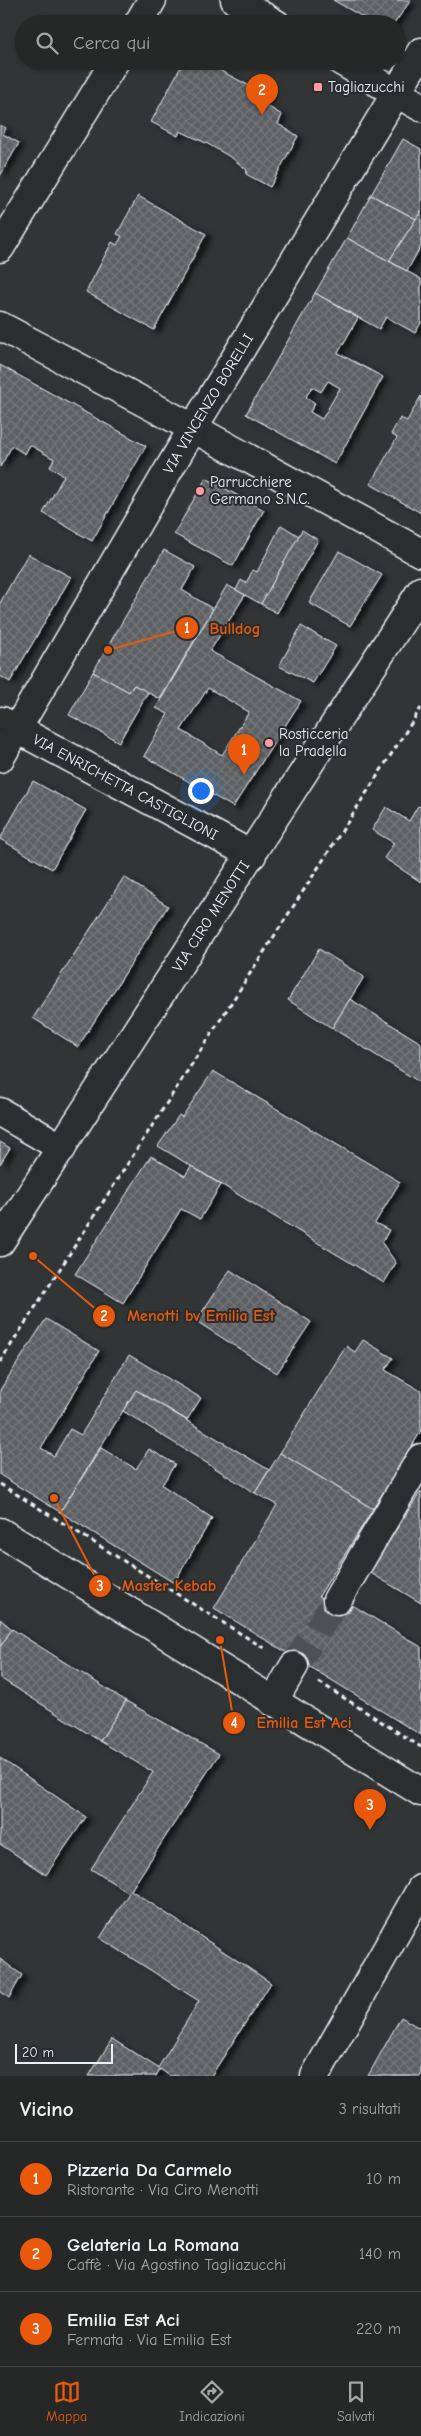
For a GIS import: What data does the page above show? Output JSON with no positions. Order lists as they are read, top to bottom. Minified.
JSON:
{"streets":{"street":["VIA VINCENZO BORELLI","VIA ENRICHETTA CASTIGLIONI","VIA CIRO MENOTTI"]},"crossings":[["VIA VINCENZO BORELLI","VIA ENRICHETTA CASTIGLIONI"],["VIA ENRICHETTA CASTIGLIONI","VIA CIRO MENOTTI"]],"places":{"transit":["Tagliazucchi"],"other":["Parrucchiere Germano S.N.C.","Bulldog","Rosticceria la Pradella","Menotti bv Emilia Est","Master Kebab","Emilia Est Aci"]},"scale_bar":"20 m","page":{"search":"Cerca qui","pins":["2","1","3"],"scale":"20 m","heading":["Vicino","3 risultati"],"list":[{"mark":"1","name":"Pizzeria Da Carmelo","note":"Ristorante · Via Ciro Menotti","value":"10 m"},{"mark":"2","name":"Gelateria La Romana","note":"Caffè · Via Agostino Tagliazucchi","value":"140 m"},{"mark":"3","name":"Emilia Est Aci","note":"Fermata · Via Emilia Est","value":"220 m"}],"nav":["Mappa","Indicazioni","Salvati"]}}
